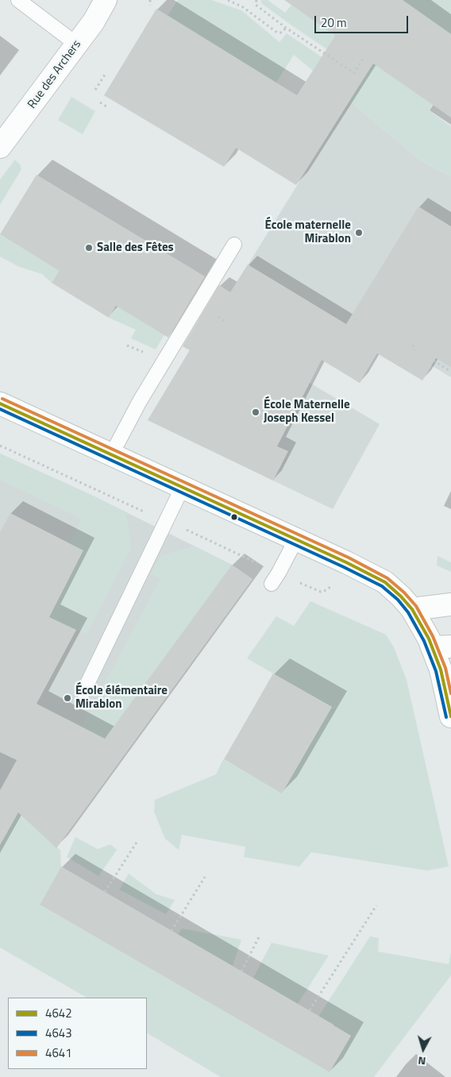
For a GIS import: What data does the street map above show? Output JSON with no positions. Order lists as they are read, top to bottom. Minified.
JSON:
{"streets":{"main road":["Rue des Archers"]},"places":["École maternelle Mirablon","Salle des Fêtes","École Maternelle Joseph Kessel","École élémentaire Mirablon"],"lines":["transit line 4641","transit line 4642","transit line 4643"],"legend":["4642","4643","4641"],"scale_bar":"20 m","north":"bottom"}
